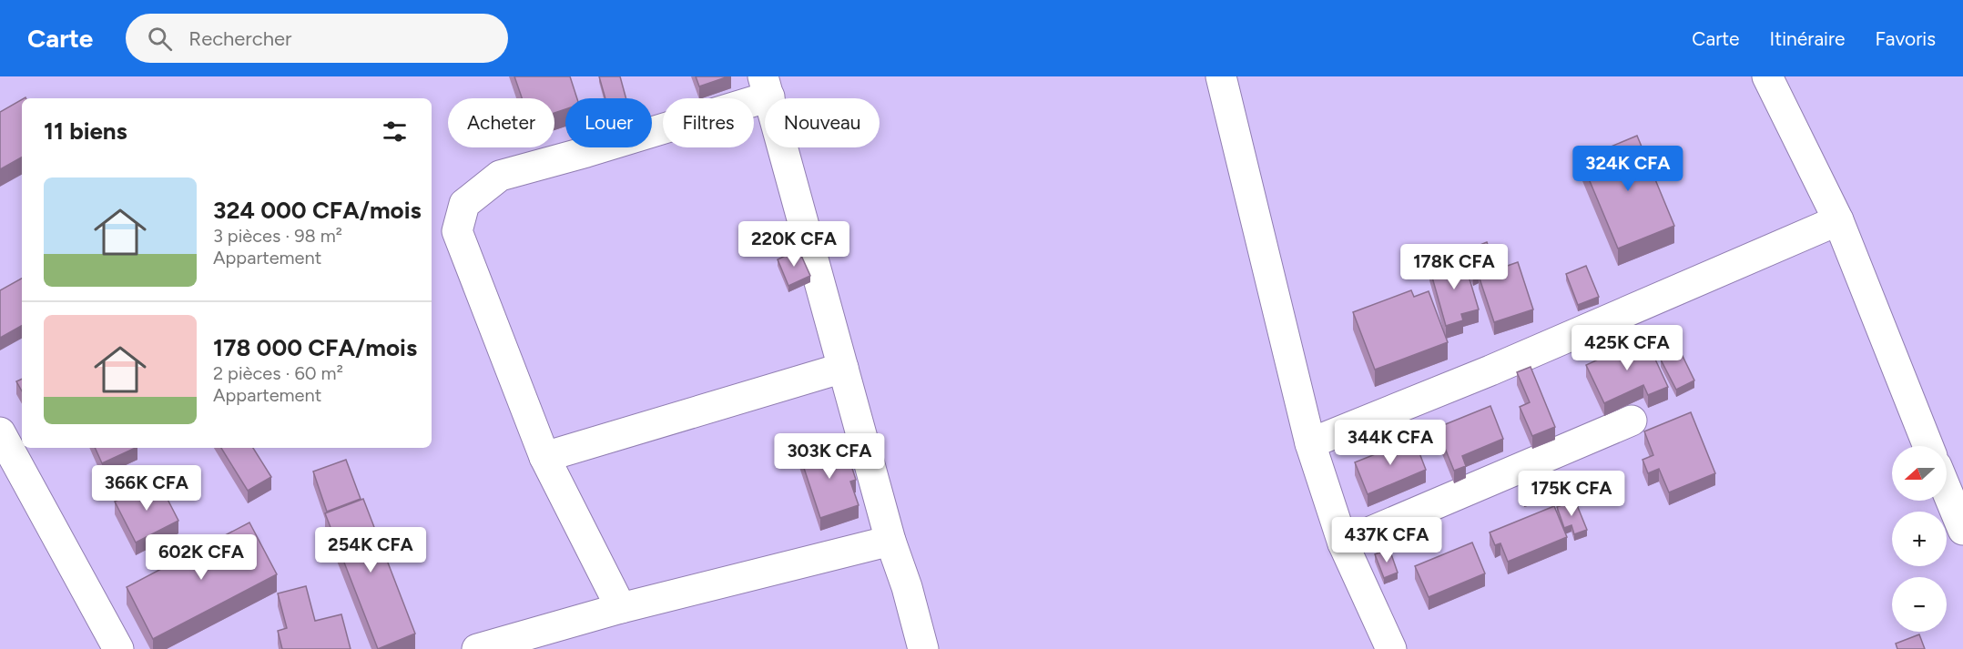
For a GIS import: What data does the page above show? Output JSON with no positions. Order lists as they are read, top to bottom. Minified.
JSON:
{"north":"left","page":{"header":"Carte","search":"Rechercher","nav":["Carte","Itinéraire","Favoris"],"chip":["Acheter","Louer","Filtres","Nouveau"],"heading":"11 biens","price":["324K CFA","220K CFA","178K CFA","425K CFA","344K CFA","303K CFA","366K CFA","175K CFA","437K CFA","254K CFA","602K CFA"],"list":[{"name":"324 000 CFA/mois","note":"3 pièces · 98 m² · Appartement"},{"name":"178 000 CFA/mois","note":"2 pièces · 60 m² · Appartement"}],"map_buttons":["+","−"]}}
